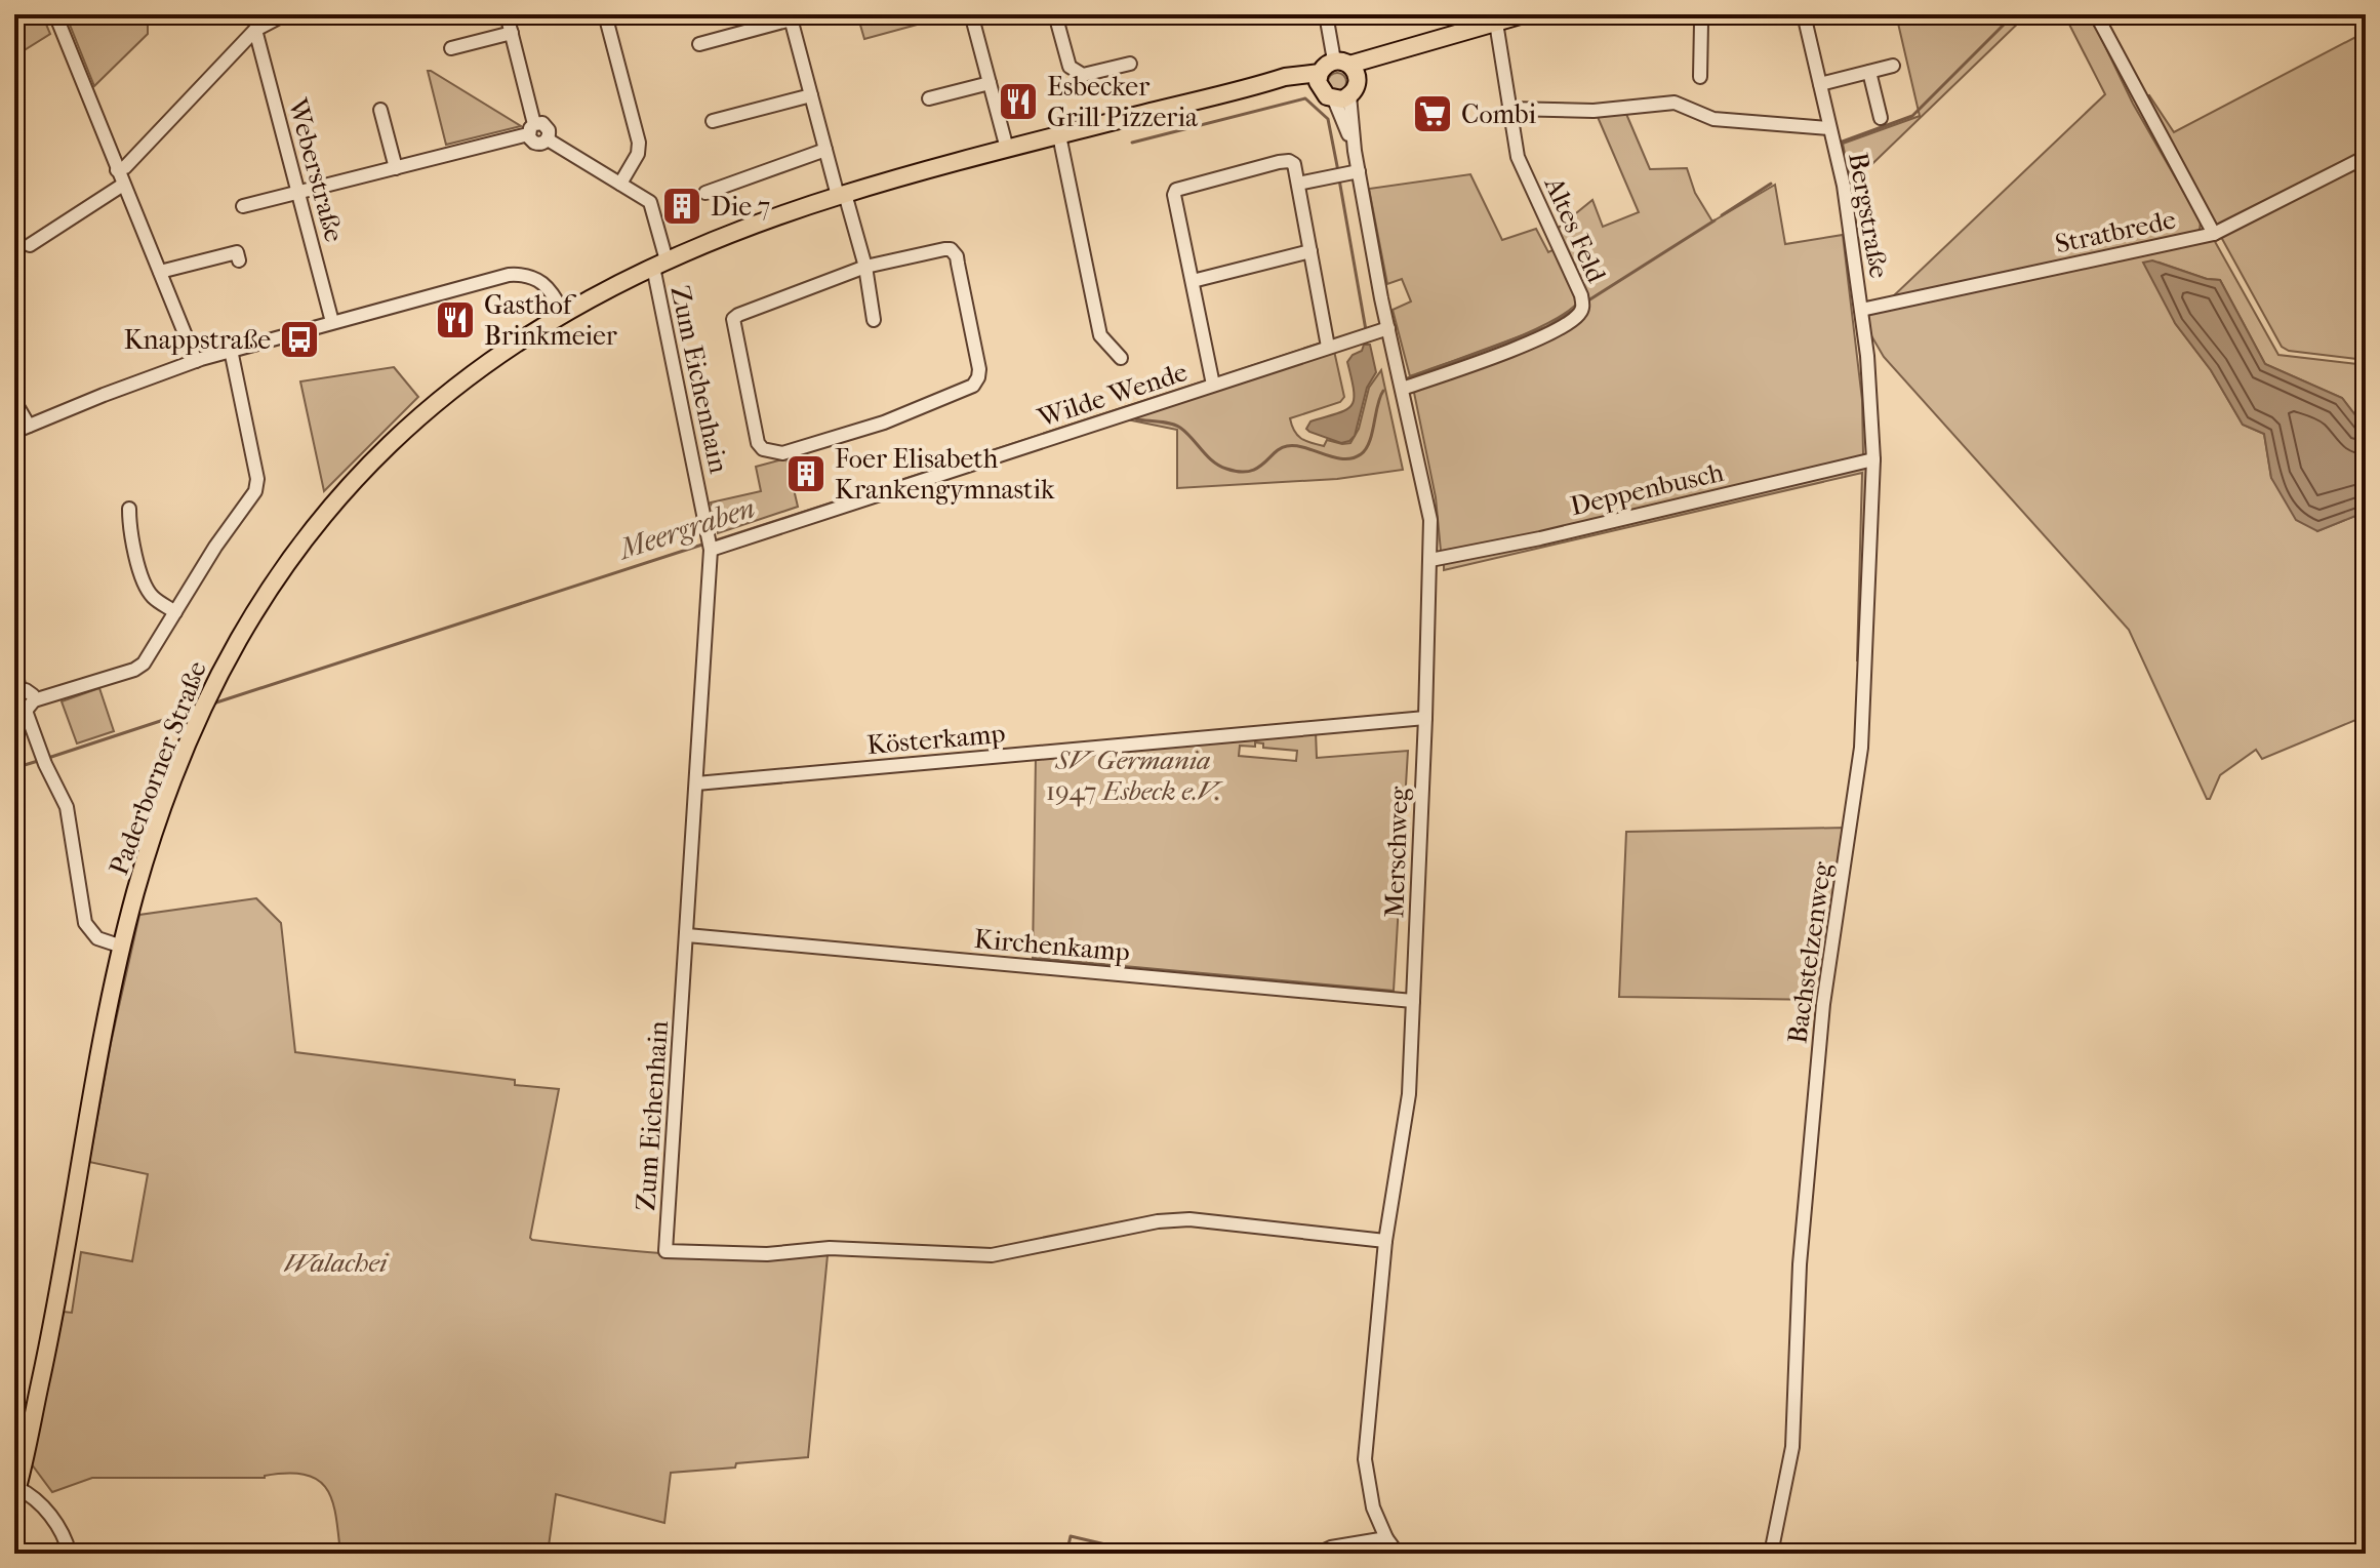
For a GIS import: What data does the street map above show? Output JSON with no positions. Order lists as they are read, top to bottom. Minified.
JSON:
{"streets":{"main road":["Paderborner Straße"],"street":["Weberstraße","Bergstraße","Altes Feld","Stratbrede","Zum Eichenhain","Wilde Wende","Deppenbusch","Kösterkamp","Merschweg","Kirchenkamp","Bachstelzenweg"]},"crossings":[["Bergstraße","Stratbrede"],["Bergstraße","Bachstelzenweg"],["Altes Feld","Merschweg"],["Zum Eichenhain","Wilde Wende"],["Zum Eichenhain","Kösterkamp"],["Zum Eichenhain","Paderborner Straße"],["Zum Eichenhain","Merschweg"],["Zum Eichenhain","Kirchenkamp"],["Wilde Wende","Merschweg"],["Deppenbusch","Merschweg"],["Deppenbusch","Bachstelzenweg"],["Kösterkamp","Merschweg"],["Paderborner Straße","Merschweg"],["Merschweg","Kirchenkamp"]],"water":["Meergraben"],"parks":["SV Germania 1947 Esbeck e.V.","Walachei"],"places":{"restaurant":["Esbecker Grill Pizzeria","Gasthof Brinkmeier"],"supermarket":["Combi"],"building":["Die 7","Foer Elisabeth Krankengymnastik"],"bus stop":["Knappstraße"]}}
